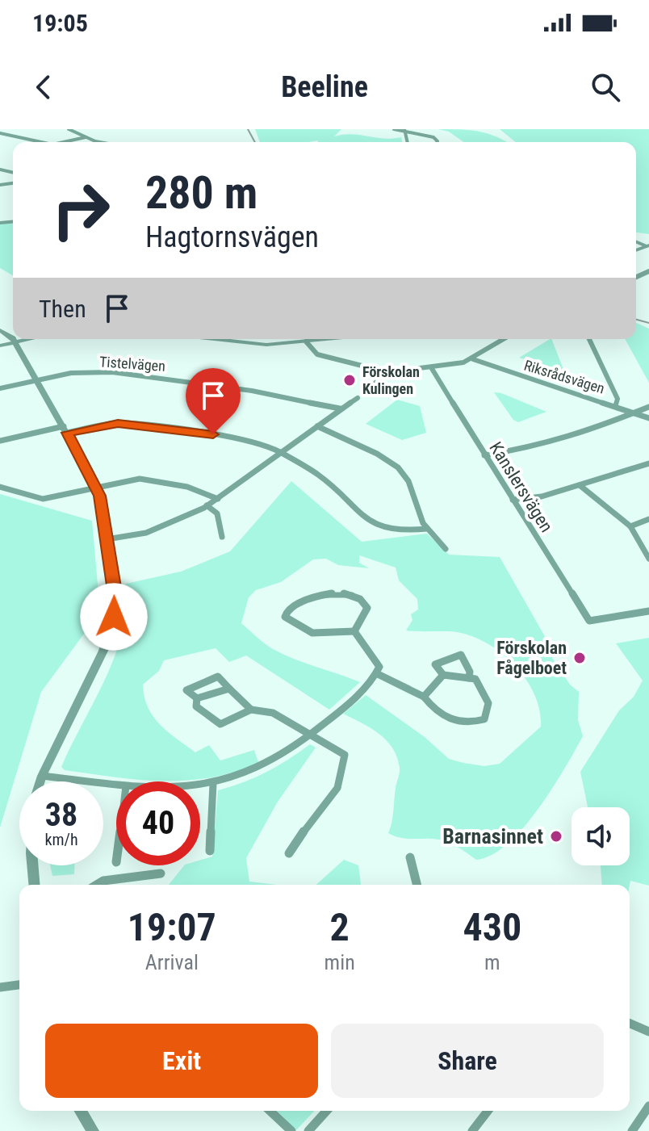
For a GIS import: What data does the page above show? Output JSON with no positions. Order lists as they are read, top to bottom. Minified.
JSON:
{"streets":{"street":["Tistelvägen","Riksrådsvägen","Kanslersvägen"]},"places":["Förskolan Kulingen","Förskolan Fågelboet","Barnasinnet"],"page":{"status":"19:05","header":"Beeline","turn":["280 m","Hagtornsvägen"],"then":"Then","speed":"38 km/h","limit":"40","eta":["19:07","Arrival","2","min","430","m"],"buttons":["Exit","Share"]}}
